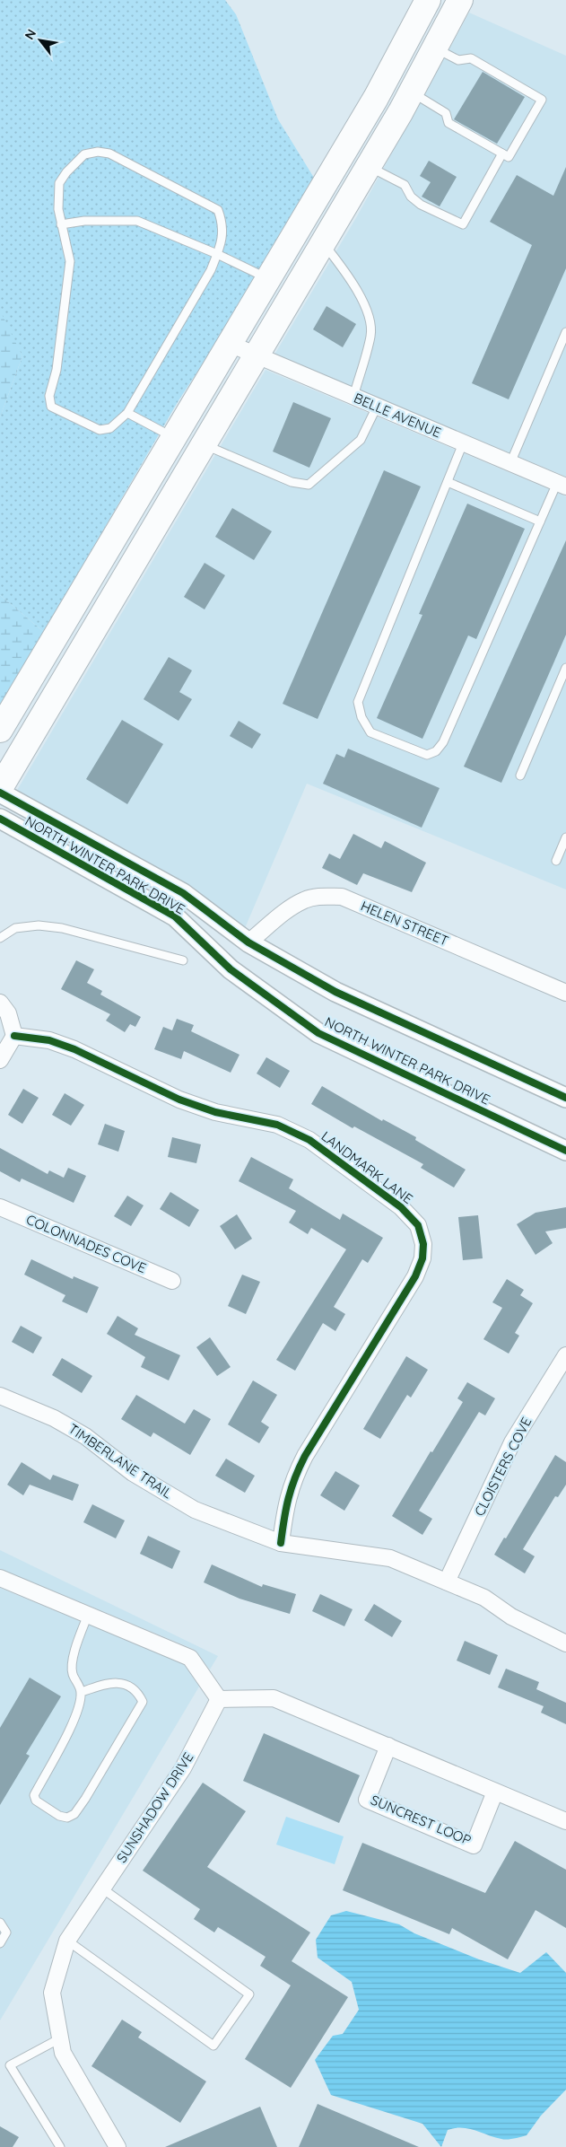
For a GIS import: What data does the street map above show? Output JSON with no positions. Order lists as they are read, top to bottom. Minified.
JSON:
{"streets":{"street":["BELLE AVENUE","NORTH WINTER PARK DRIVE","HELEN STREET","LANDMARK LANE","COLONNADES COVE","TIMBERLANE TRAIL","CLOISTERS COVE","SUNSHADOW DRIVE","SUNCREST LOOP"]},"crossings":[["NORTH WINTER PARK DRIVE","HELEN STREET"],["LANDMARK LANE","TIMBERLANE TRAIL"],["TIMBERLANE TRAIL","CLOISTERS COVE"]],"north":"top left"}
